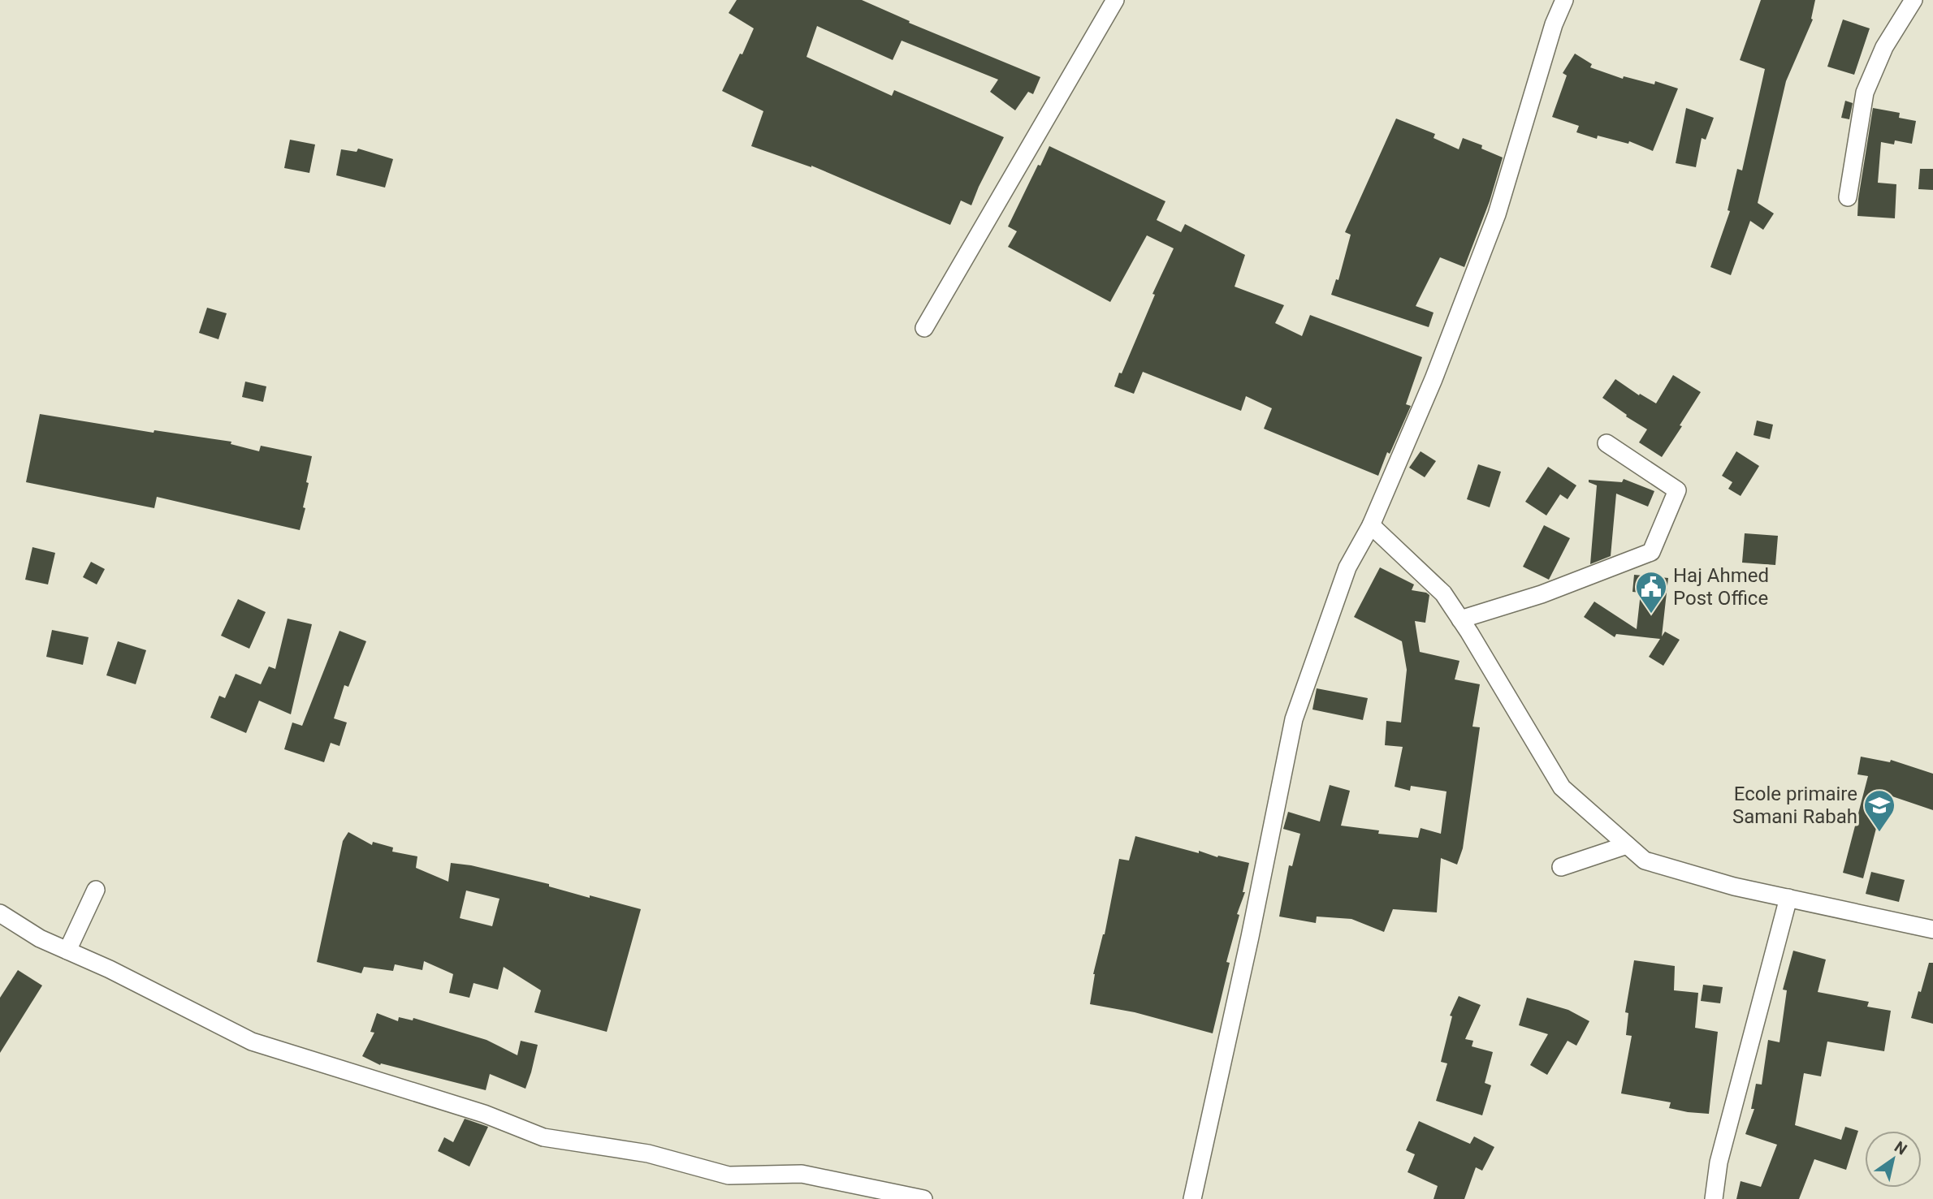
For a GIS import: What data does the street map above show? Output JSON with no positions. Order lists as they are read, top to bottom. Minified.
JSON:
{"places":{"public building":["Haj Ahmed Post Office"],"school or university":["Ecole primaire Samani Rabah"]},"north":"top right"}
